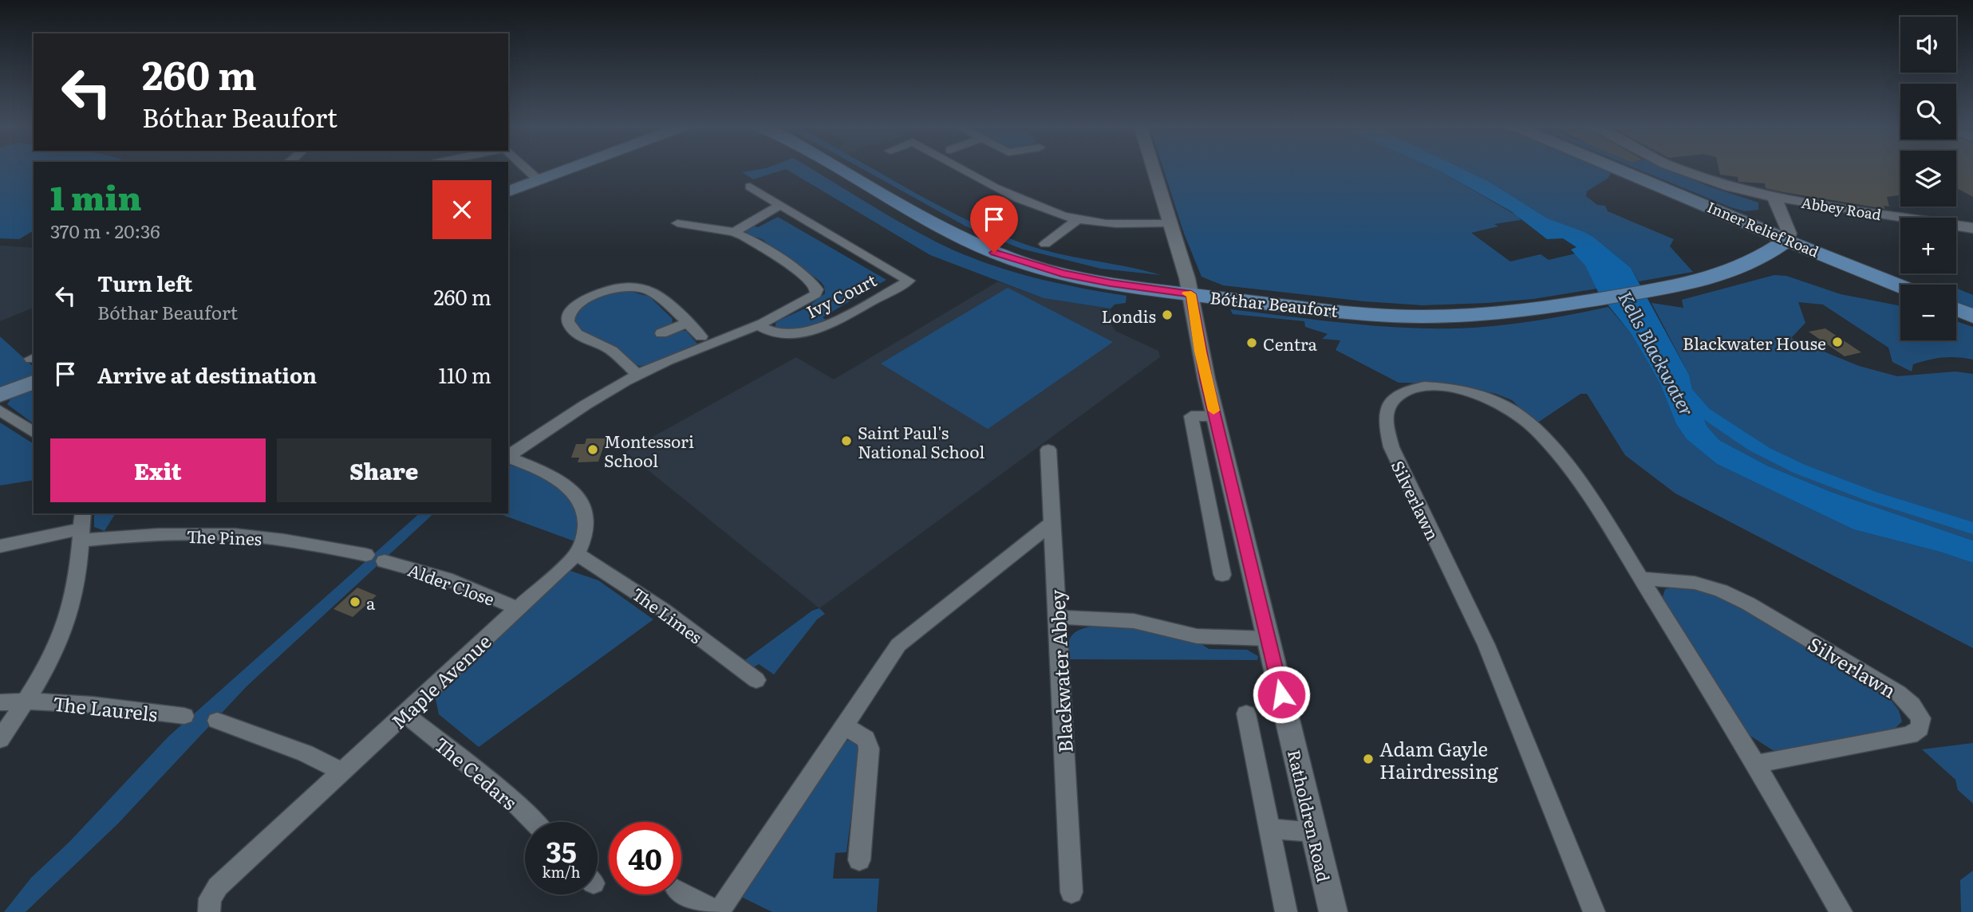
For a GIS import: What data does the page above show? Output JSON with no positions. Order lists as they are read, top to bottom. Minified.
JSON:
{"streets":{"main road":["Inner Relief Road","Bóthar Beaufort"],"street":["Abbey Road","Ivy Court","Silverlawn","The Pines","Alder Close","The Limes","Blackwater Abbey","Maple Avenue","The Laurels","The Cedars","Ratholdren Road"]},"crossings":[["Inner Relief Road","Bóthar Beaufort"],["Bóthar Beaufort","Ratholdren Road"],["Alder Close","Maple Avenue"],["The Limes","Maple Avenue"],["Maple Avenue","The Cedars"]],"water":["Kells Blackwater"],"places":["Londis","Blackwater House","Centra","Saint Paul's National School","Montessori School","a","Adam Gayle Hairdressing"],"page":{"map_buttons":["+","−"],"turn":["260 m","Bóthar Beaufort"],"heading":["1 min","370 m · 20:36"],"list":[{"name":"Turn left","note":"Bóthar Beaufort","value":"260 m"},{"name":"Arrive at destination","value":"110 m"}],"buttons":["Exit","Share"],"speed":"35 km/h","limit":"40"}}
